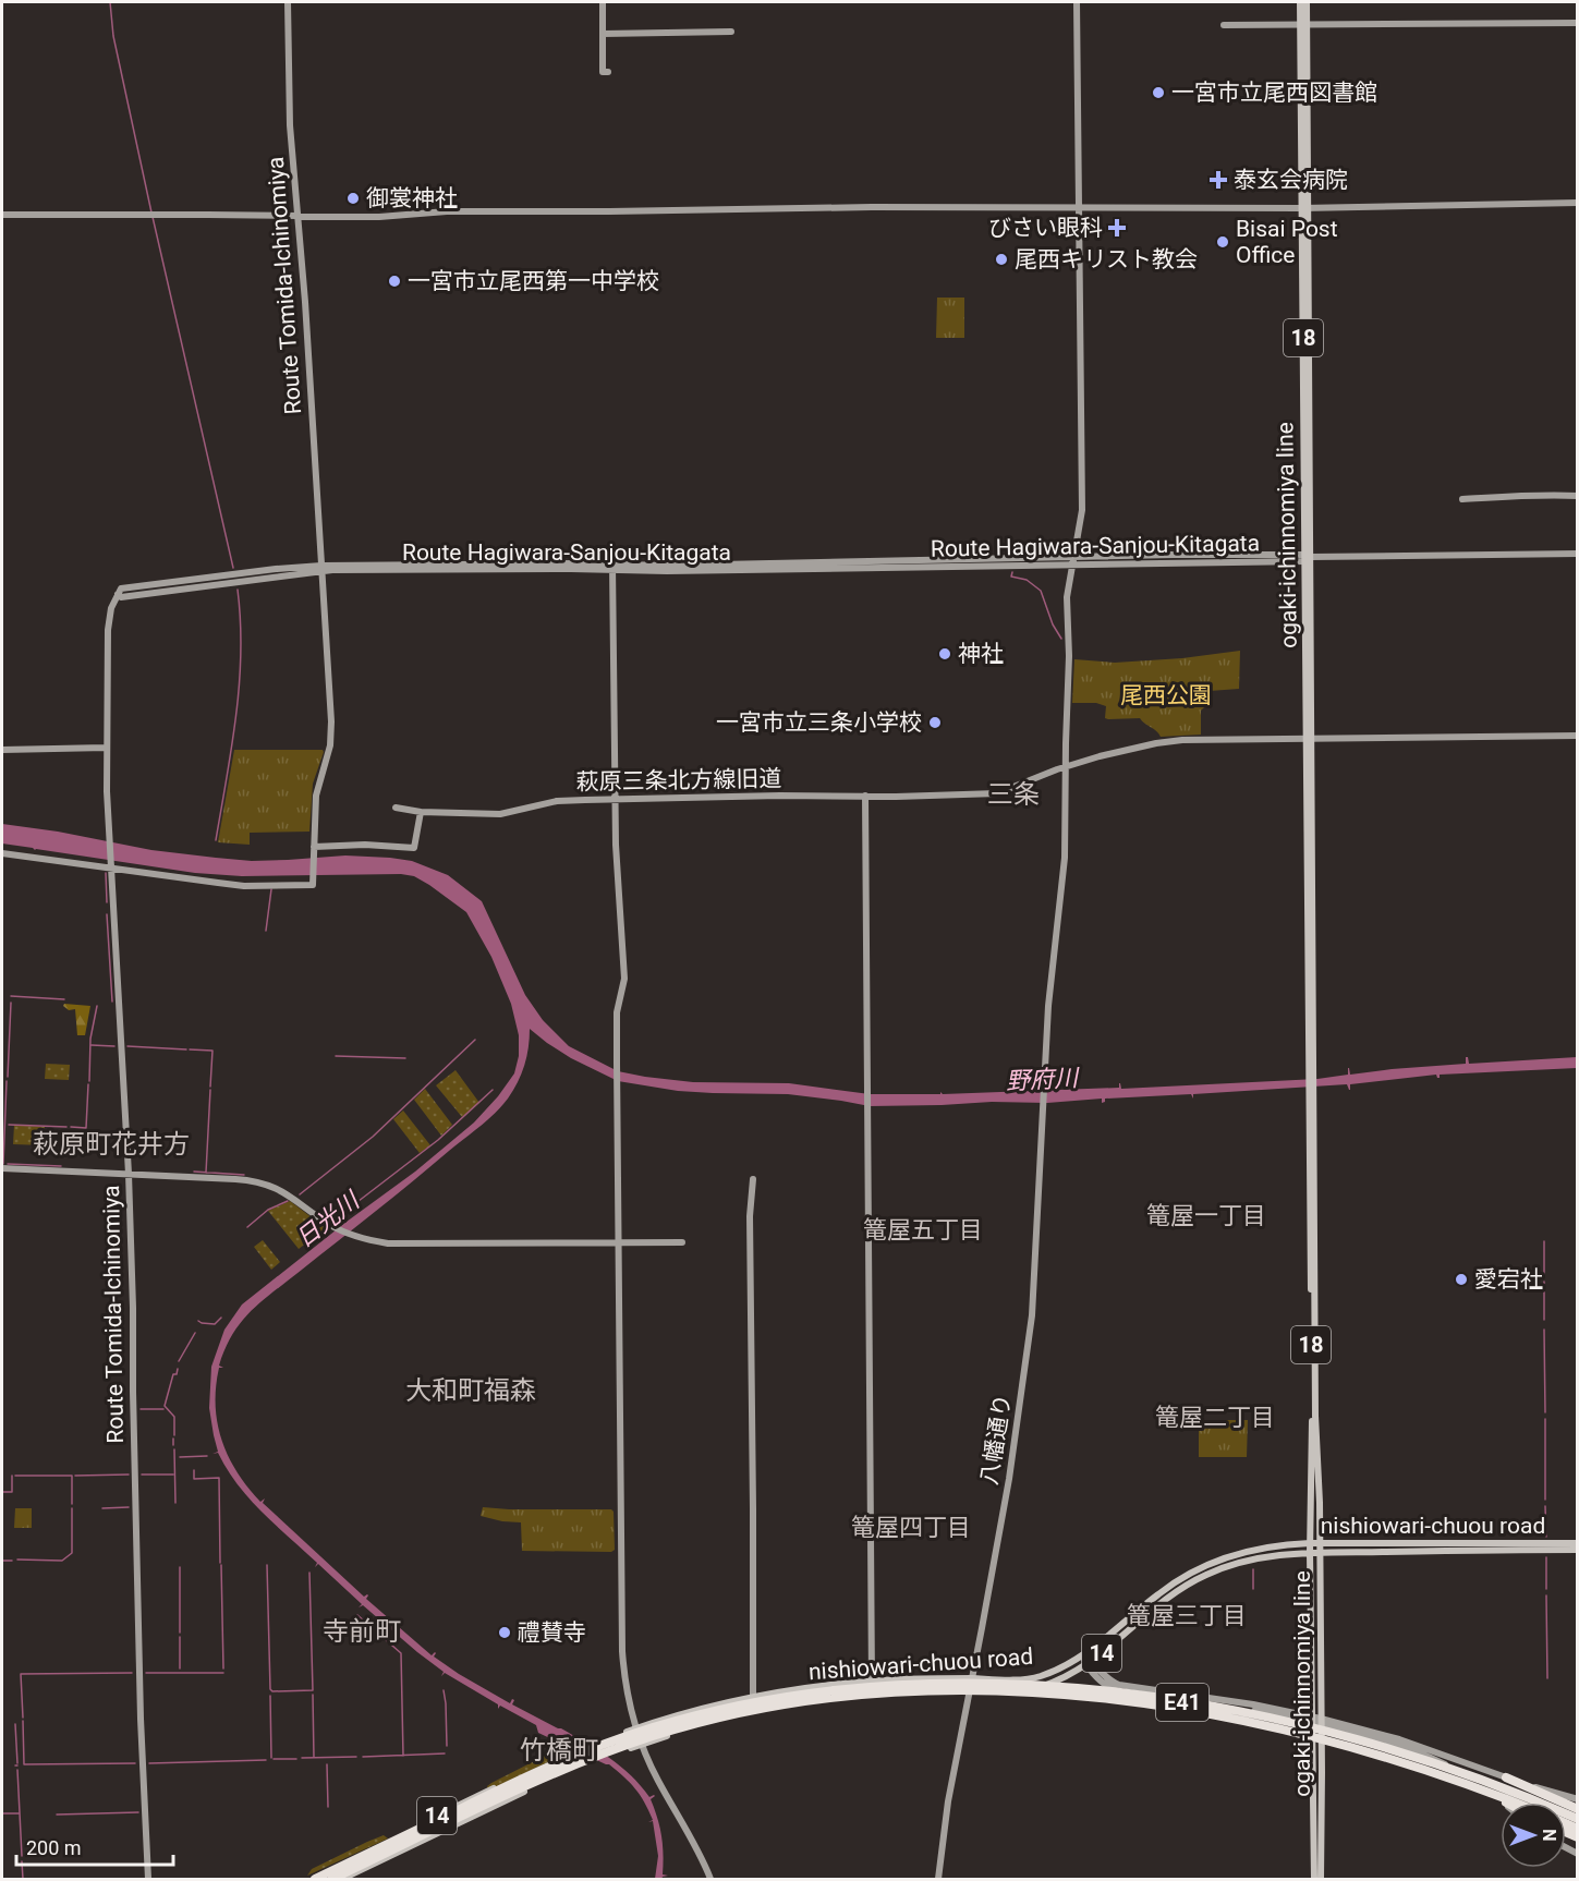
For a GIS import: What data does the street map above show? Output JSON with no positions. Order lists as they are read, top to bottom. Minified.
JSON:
{"streets":{"highway":["E41"],"main road":["18","ogaki-ichinnomiya line","nishiowari-chuou road","14"],"street":["Route Tomida-Ichinomiya","Route Hagiwara-Sanjou-Kitagata","萩原三条北方線旧道","八幡通り"]},"crossings":[["Route Tomida-Ichinomiya","Route Hagiwara-Sanjou-Kitagata"],["ogaki-ichinnomiya line","Route Hagiwara-Sanjou-Kitagata"],["ogaki-ichinnomiya line","萩原三条北方線旧道"],["ogaki-ichinnomiya line","nishiowari-chuou road"],["Route Hagiwara-Sanjou-Kitagata","八幡通り"],["萩原三条北方線旧道","八幡通り"],["八幡通り","nishiowari-chuou road"]],"districts":["三条","萩原町花井方","篭屋一丁目","篭屋五丁目","大和町福森","篭屋二丁目","篭屋四丁目","篭屋三丁目","寺前町","竹橋町"],"water":["野府川","日光川"],"parks":["尾西公園"],"places":{"other":["一宮市立尾西図書館","御裳神社","Bisai Post Office","尾西キリスト教会","一宮市立尾西第一中学校","神社","一宮市立三条小学校","愛宕社","禮賛寺"],"health":["泰玄会病院","びさい眼科"]},"scale_bar":"200 m","north":"right"}
